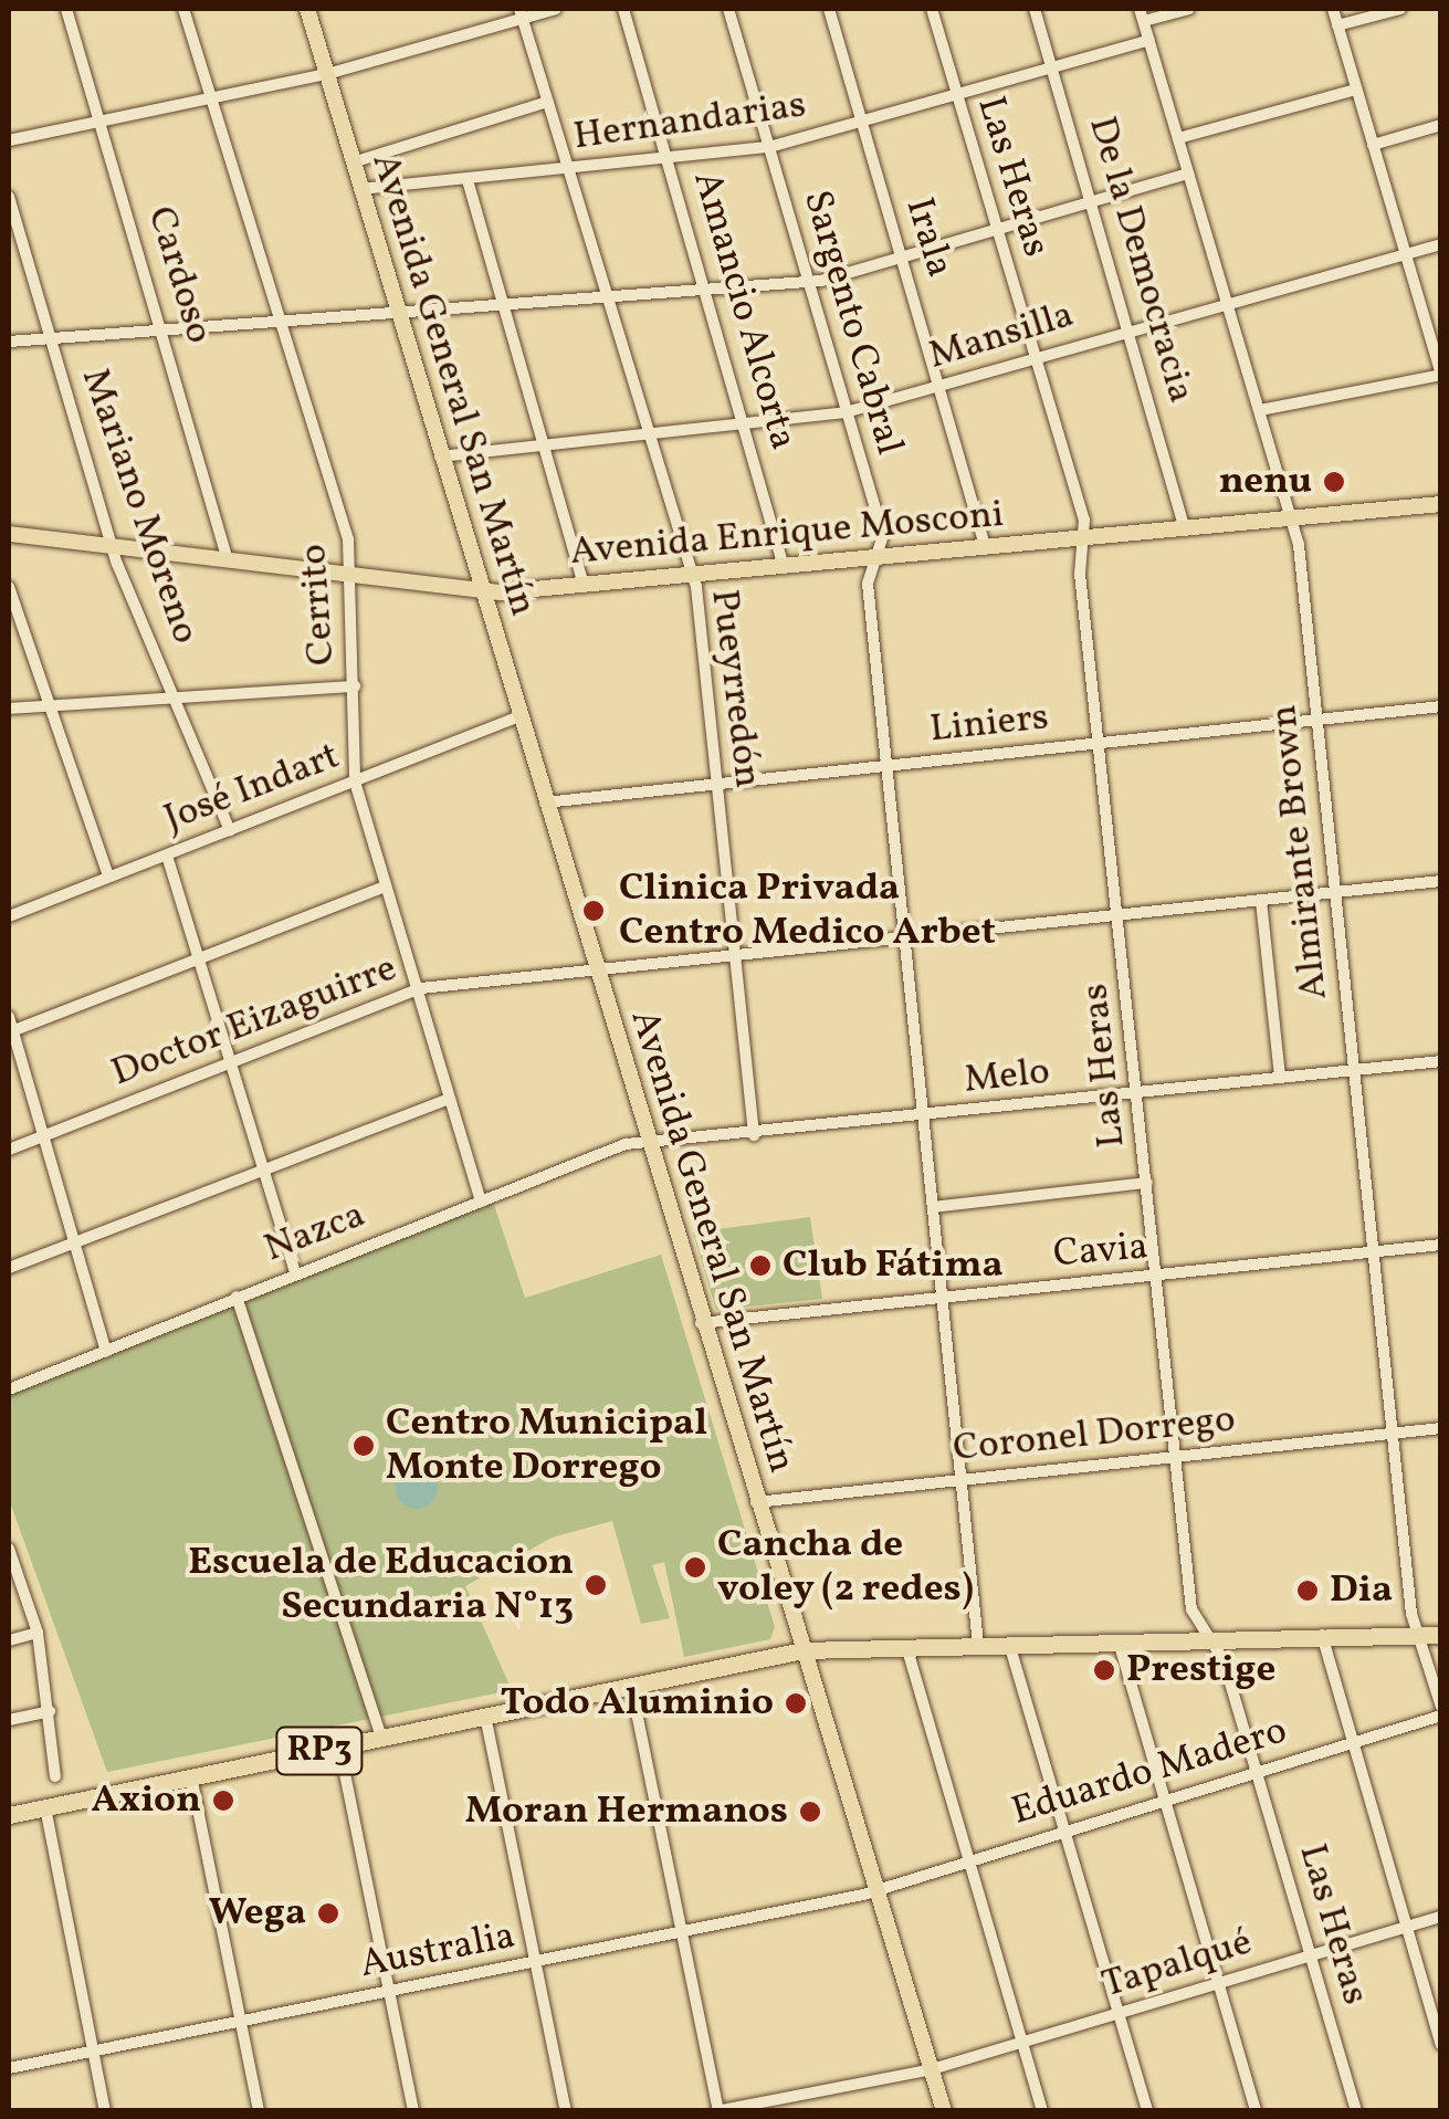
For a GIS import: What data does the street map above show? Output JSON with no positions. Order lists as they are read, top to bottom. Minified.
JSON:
{"streets":{"highway":["RP3"],"main road":["Avenida General San Martín","Avenida Enrique Mosconi"],"street":["Hernandarias","Las Heras","Irala","De la Democracia","Cardoso","Amancio Alcorta","Sargento Cabral","Mansilla","Mariano Moreno","Cerrito","Pueyrredón","Liniers","José Indart","Almirante Brown","Doctor Eizaguirre","Melo","Nazca","Cavia","Coronel Dorrego","Eduardo Madero","Australia","Tapalqué"]},"crossings":[["Hernandarias","Las Heras"],["Hernandarias","Irala"],["Hernandarias","De la Democracia"],["Hernandarias","Amancio Alcorta"],["Hernandarias","Sargento Cabral"],["Hernandarias","Avenida General San Martín"],["Hernandarias","Pueyrredón"],["Hernandarias","Almirante Brown"],["Las Heras","Mansilla"],["Las Heras","Avenida Enrique Mosconi"],["Las Heras","Liniers"],["Las Heras","Doctor Eizaguirre"],["Las Heras","Melo"],["Las Heras","Cavia"],["Las Heras","Coronel Dorrego"],["Las Heras","RP3"],["Las Heras","Eduardo Madero"],["Las Heras","Tapalqué"],["Irala","Mansilla"],["Irala","Avenida Enrique Mosconi"],["De la Democracia","Mansilla"],["De la Democracia","Avenida Enrique Mosconi"],["Cardoso","Avenida Enrique Mosconi"],["Amancio Alcorta","Mansilla"],["Amancio Alcorta","Avenida Enrique Mosconi"],["Sargento Cabral","Mansilla"],["Sargento Cabral","Avenida Enrique Mosconi"],["Sargento Cabral","Liniers"],["Sargento Cabral","Doctor Eizaguirre"],["Sargento Cabral","Melo"],["Sargento Cabral","Cavia"],["Sargento Cabral","Coronel Dorrego"],["Sargento Cabral","RP3"],["Mansilla","Avenida General San Martín"],["Mansilla","Pueyrredón"],["Mansilla","Almirante Brown"],["Avenida General San Martín","Avenida Enrique Mosconi"],["Avenida General San Martín","Liniers"],["Avenida General San Martín","José Indart"],["Avenida General San Martín","Doctor Eizaguirre"],["Avenida General San Martín","Melo"],["Avenida General San Martín","Nazca"],["Avenida General San Martín","Cavia"],["Avenida General San Martín","Coronel Dorrego"],["Avenida General San Martín","RP3"],["Avenida General San Martín","Eduardo Madero"],["Avenida General San Martín","Australia"],["Avenida General San Martín","Tapalqué"],["Mariano Moreno","Avenida Enrique Mosconi"],["Mariano Moreno","José Indart"],["Avenida Enrique Mosconi","Cerrito"],["Avenida Enrique Mosconi","Pueyrredón"],["Avenida Enrique Mosconi","Almirante Brown"],["Cerrito","José Indart"],["Cerrito","Doctor Eizaguirre"],["Cerrito","Nazca"],["Pueyrredón","Liniers"],["Pueyrredón","Doctor Eizaguirre"],["Pueyrredón","Melo"],["Liniers","Almirante Brown"],["Almirante Brown","Doctor Eizaguirre"],["Almirante Brown","Melo"],["Almirante Brown","Cavia"],["Almirante Brown","Coronel Dorrego"],["Almirante Brown","RP3"],["Melo","Nazca"],["Eduardo Madero","Australia"]],"places":["nenu","Clinica Privada Centro Medico Arbet","Club Fátima","Centro Municipal Monte Dorrego","Cancha de voley (2 redes)","Escuela de Educacion Secundaria N°13","Dia","Prestige","Todo Aluminio","Axion","Moran Hermanos","Wega"]}
